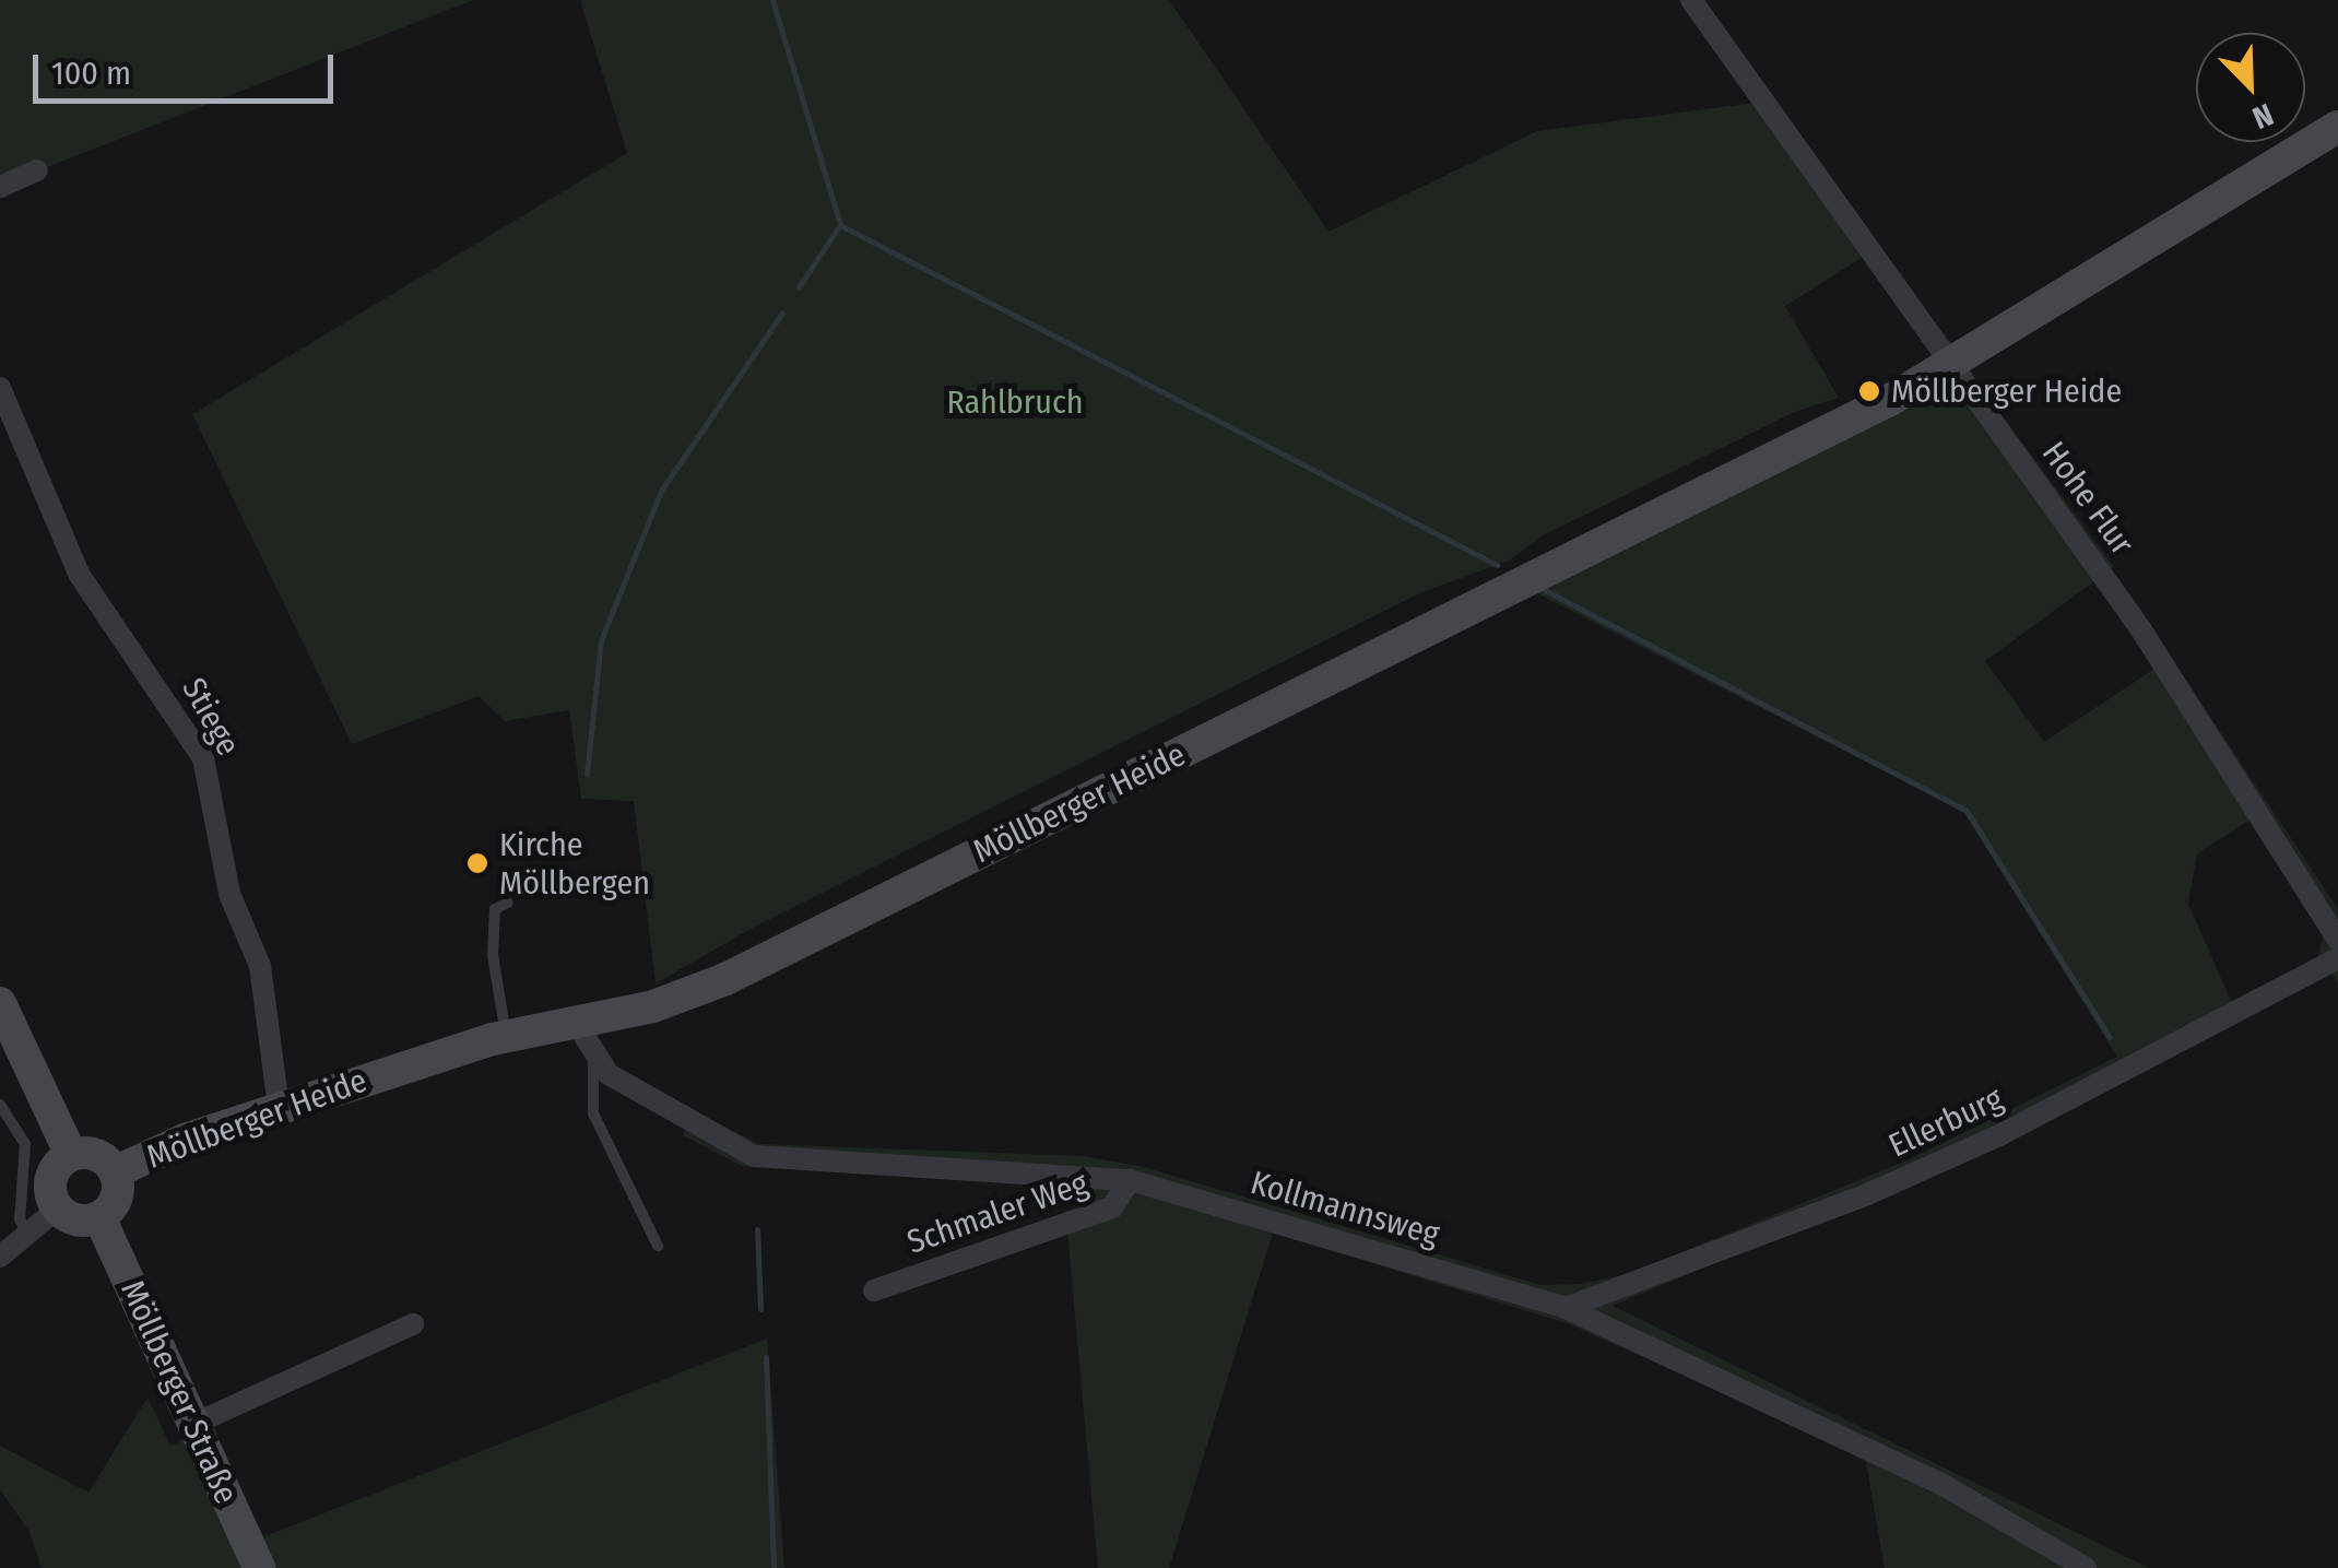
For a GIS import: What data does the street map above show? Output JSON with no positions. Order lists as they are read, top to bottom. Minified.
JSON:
{"streets":{"street":["Hohe Flur","Stiege","Möllberger Heide","Ellerburg","Kollmannsweg","Schmaler Weg","Möllberger Straße"]},"crossings":[["Hohe Flur","Möllberger Heide"],["Stiege","Möllberger Heide"],["Möllberger Heide","Kollmannsweg"],["Möllberger Heide","Möllberger Straße"],["Ellerburg","Kollmannsweg"],["Kollmannsweg","Schmaler Weg"]],"parks":["Rahlbruch"],"places":["Möllberger Heide","Kirche Möllbergen"],"scale_bar":"100 m","north":"bottom right"}
